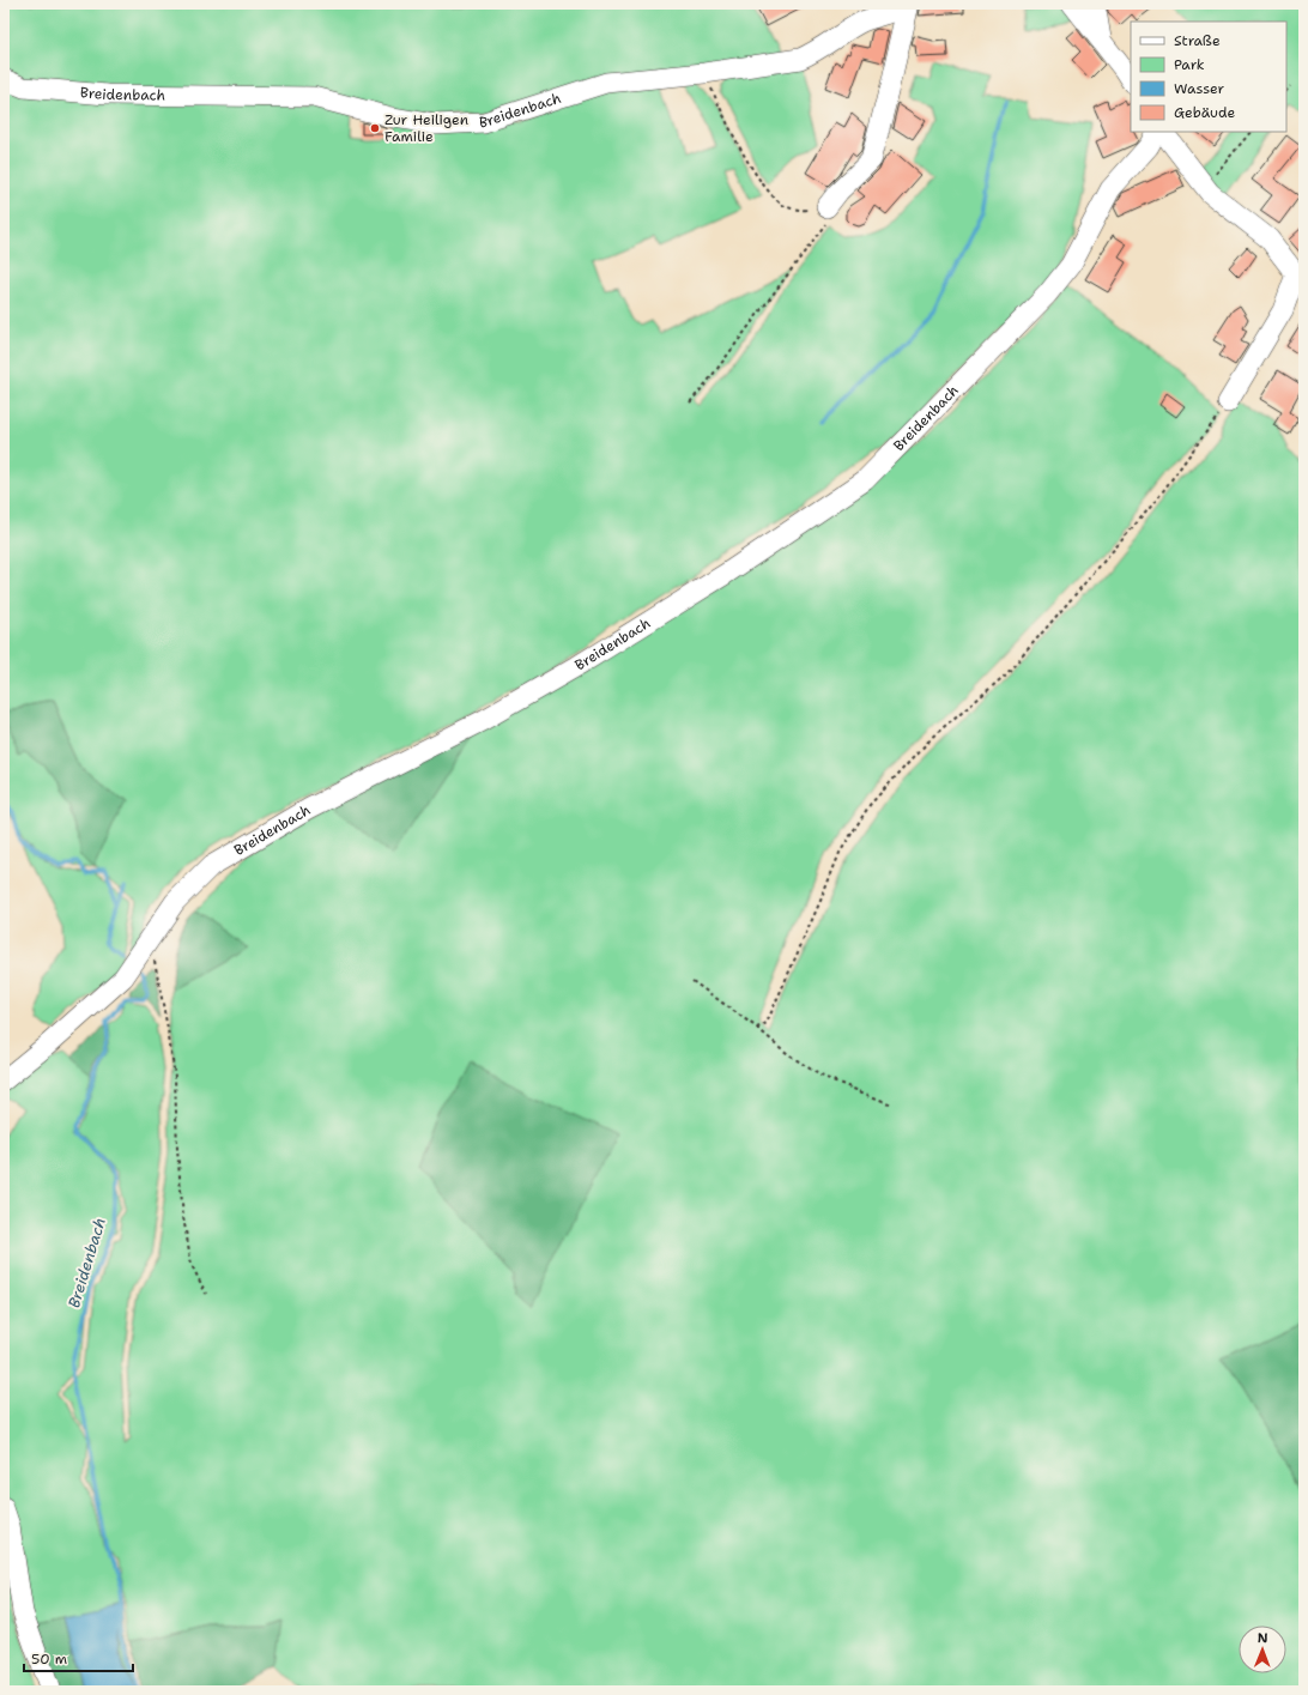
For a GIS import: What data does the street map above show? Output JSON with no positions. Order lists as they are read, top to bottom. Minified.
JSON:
{"streets":{"street":["Breidenbach"]},"water":["Breidenbach"],"places":["Zur Heiligen Familie"],"legend":["Straße","Park","Wasser","Gebäude"],"scale_bar":"50 m","north":"top"}
